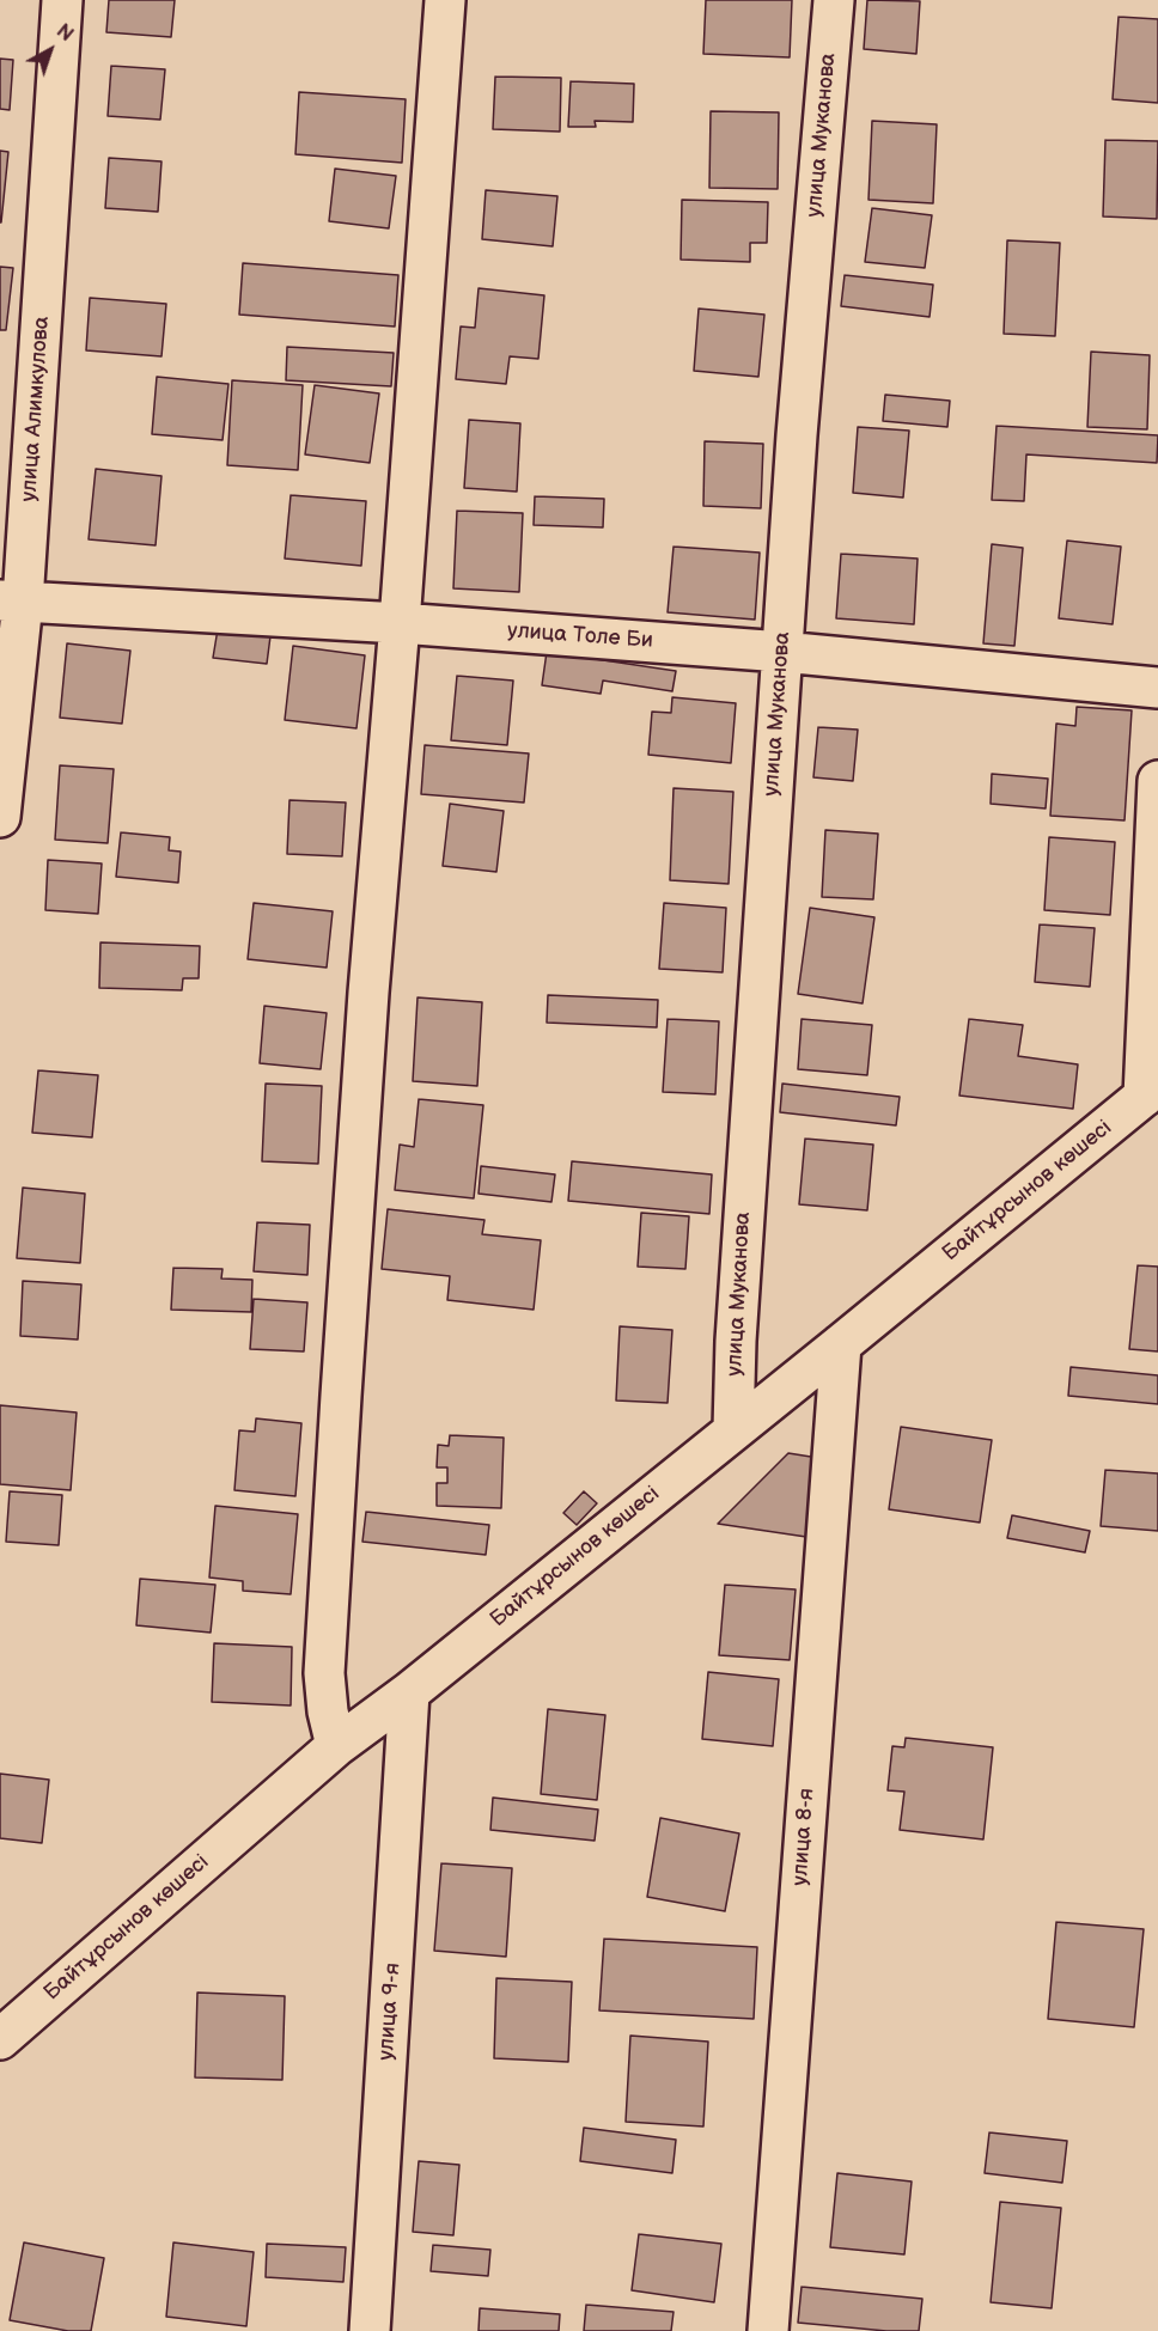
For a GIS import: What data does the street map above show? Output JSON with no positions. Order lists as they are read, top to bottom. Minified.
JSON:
{"streets":{"street":["улица Муканова","улица Алимкулова","улица Толе Би","Байтұрсынов көшесі","улица 8-я","улица 9-я"]},"crossings":[["улица Муканова","улица Толе Би"],["улица Муканова","Байтұрсынов көшесі"],["улица Алимкулова","улица Толе Би"],["Байтұрсынов көшесі","улица 8-я"],["Байтұрсынов көшесі","улица 9-я"]],"north":"top right"}
